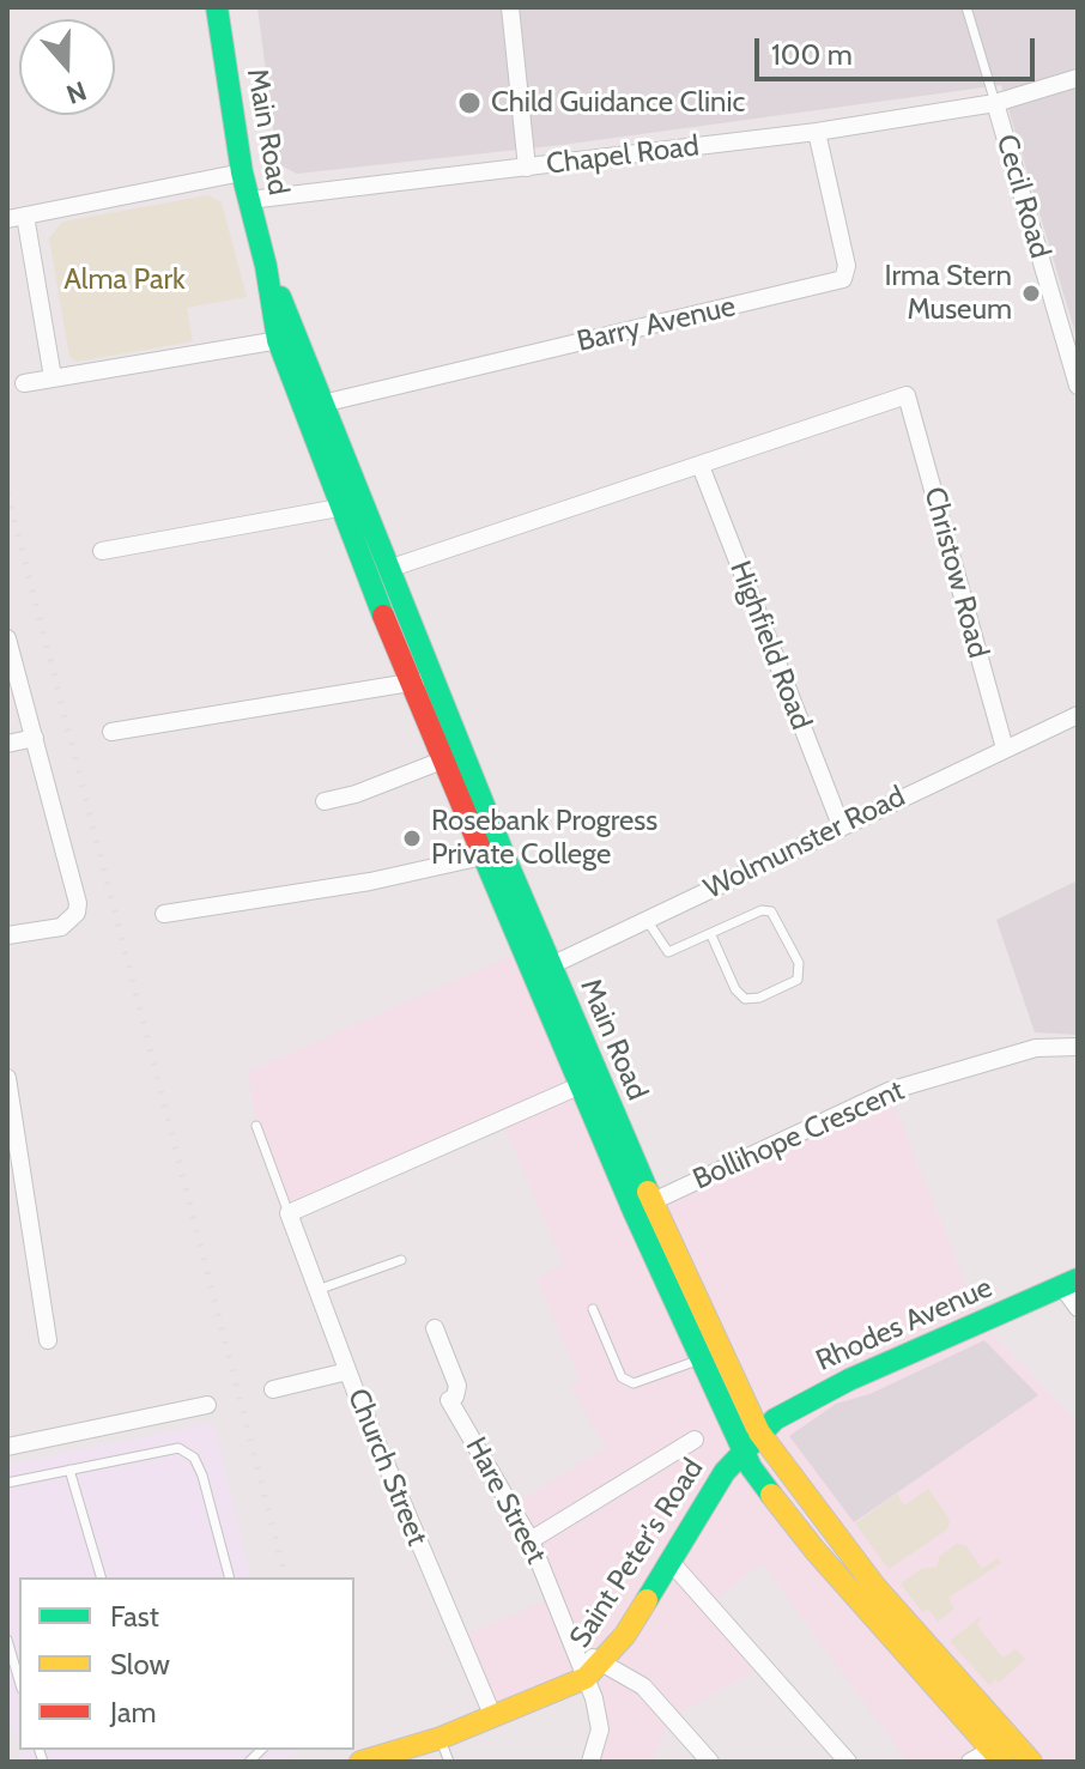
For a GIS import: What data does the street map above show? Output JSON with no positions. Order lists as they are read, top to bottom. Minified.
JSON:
{"streets":{"main road":["Main Road","Rhodes Avenue","Saint Peter's Road"],"street":["Chapel Road","Cecil Road","Barry Avenue","Christow Road","Highfield Road","Wolmunster Road","Bollihope Crescent","Church Street","Hare Street"]},"crossings":[["Main Road","Chapel Road"],["Main Road","Barry Avenue"],["Main Road","Wolmunster Road"],["Main Road","Bollihope Crescent"],["Main Road","Rhodes Avenue"],["Main Road","Saint Peter's Road"],["Chapel Road","Cecil Road"],["Chapel Road","Barry Avenue"],["Christow Road","Highfield Road"],["Christow Road","Wolmunster Road"],["Highfield Road","Wolmunster Road"],["Rhodes Avenue","Saint Peter's Road"],["Church Street","Saint Peter's Road"],["Hare Street","Saint Peter's Road"]],"parks":["Alma Park"],"places":["Child Guidance Clinic","Irma Stern Museum","Rosebank Progress Private College"],"legend":["Fast","Slow","Jam"],"scale_bar":"100 m","north":"bottom"}
